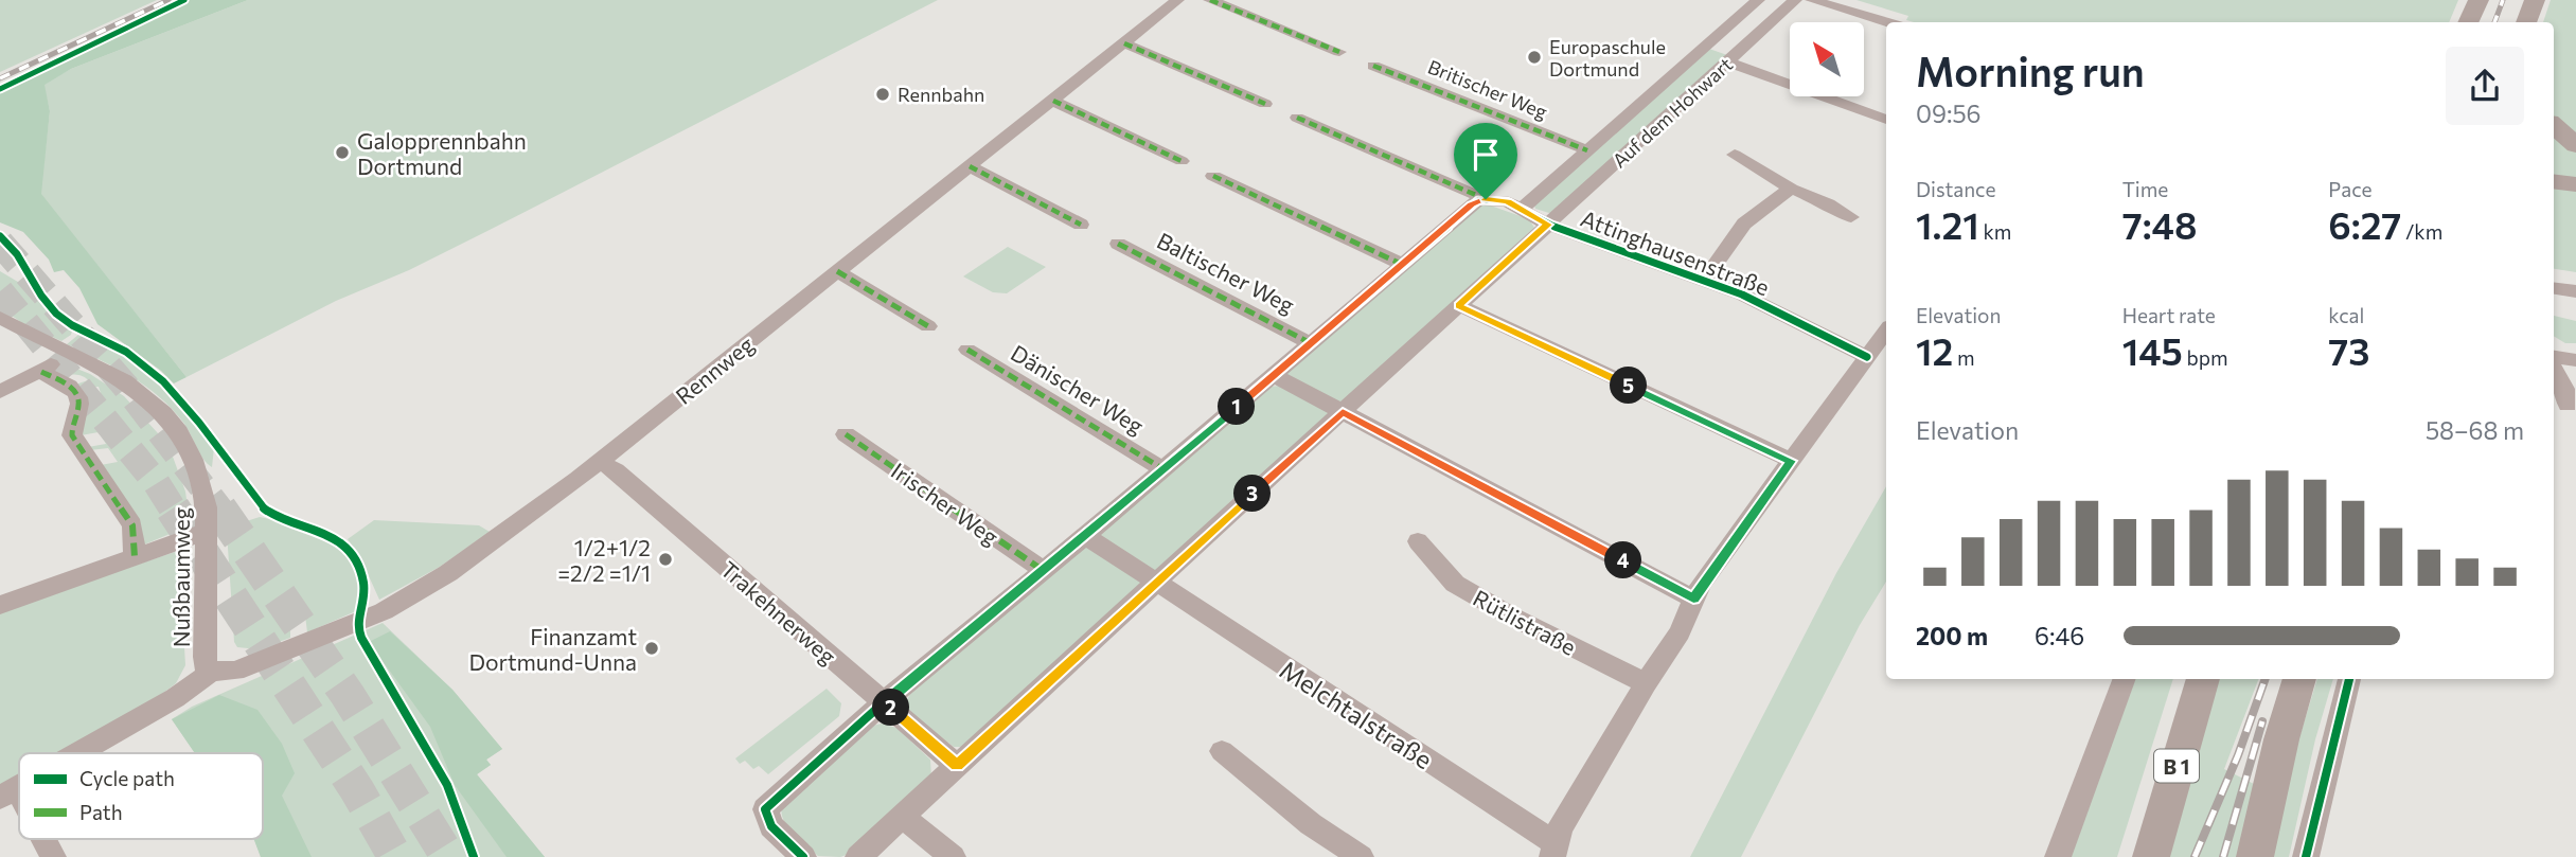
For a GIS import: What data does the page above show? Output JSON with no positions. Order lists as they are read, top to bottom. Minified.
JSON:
{"streets":{"highway":["B 1"],"street":["Britischer Weg","Auf dem Hohwart","Attinghausenstraße","Baltischer Weg","Rennweg","Dänischer Weg","Irischer Weg","Nußbaumweg","Trakehnerweg","Rütlistraße","Melchtalstraße"]},"crossings":[["Britischer Weg","Auf dem Hohwart"],["Auf dem Hohwart","Attinghausenstraße"],["Auf dem Hohwart","Trakehnerweg"],["Auf dem Hohwart","Melchtalstraße"],["Rennweg","Nußbaumweg"],["Rennweg","Trakehnerweg"]],"places":["Europaschule Dortmund","Rennbahn","Galopprennbahn Dortmund","1/2+1/2 =2/2 =1/1","Finanzamt Dortmund-Unna"],"legend":["Cycle path","Path"],"north":"top left","page":{"heading":["Morning run","09:56"],"stats":[["Distance","1.21 km"],["Time","7:48"],["Pace","6:27 /km"],["Elevation","12 m"],["Heart rate","145 bpm"],["kcal","73"]],"pins":["5","1","3","4","2"],"chart":["Elevation","58–68 m"],"list":[{"name":"200 m","note":"6:46"}]}}
